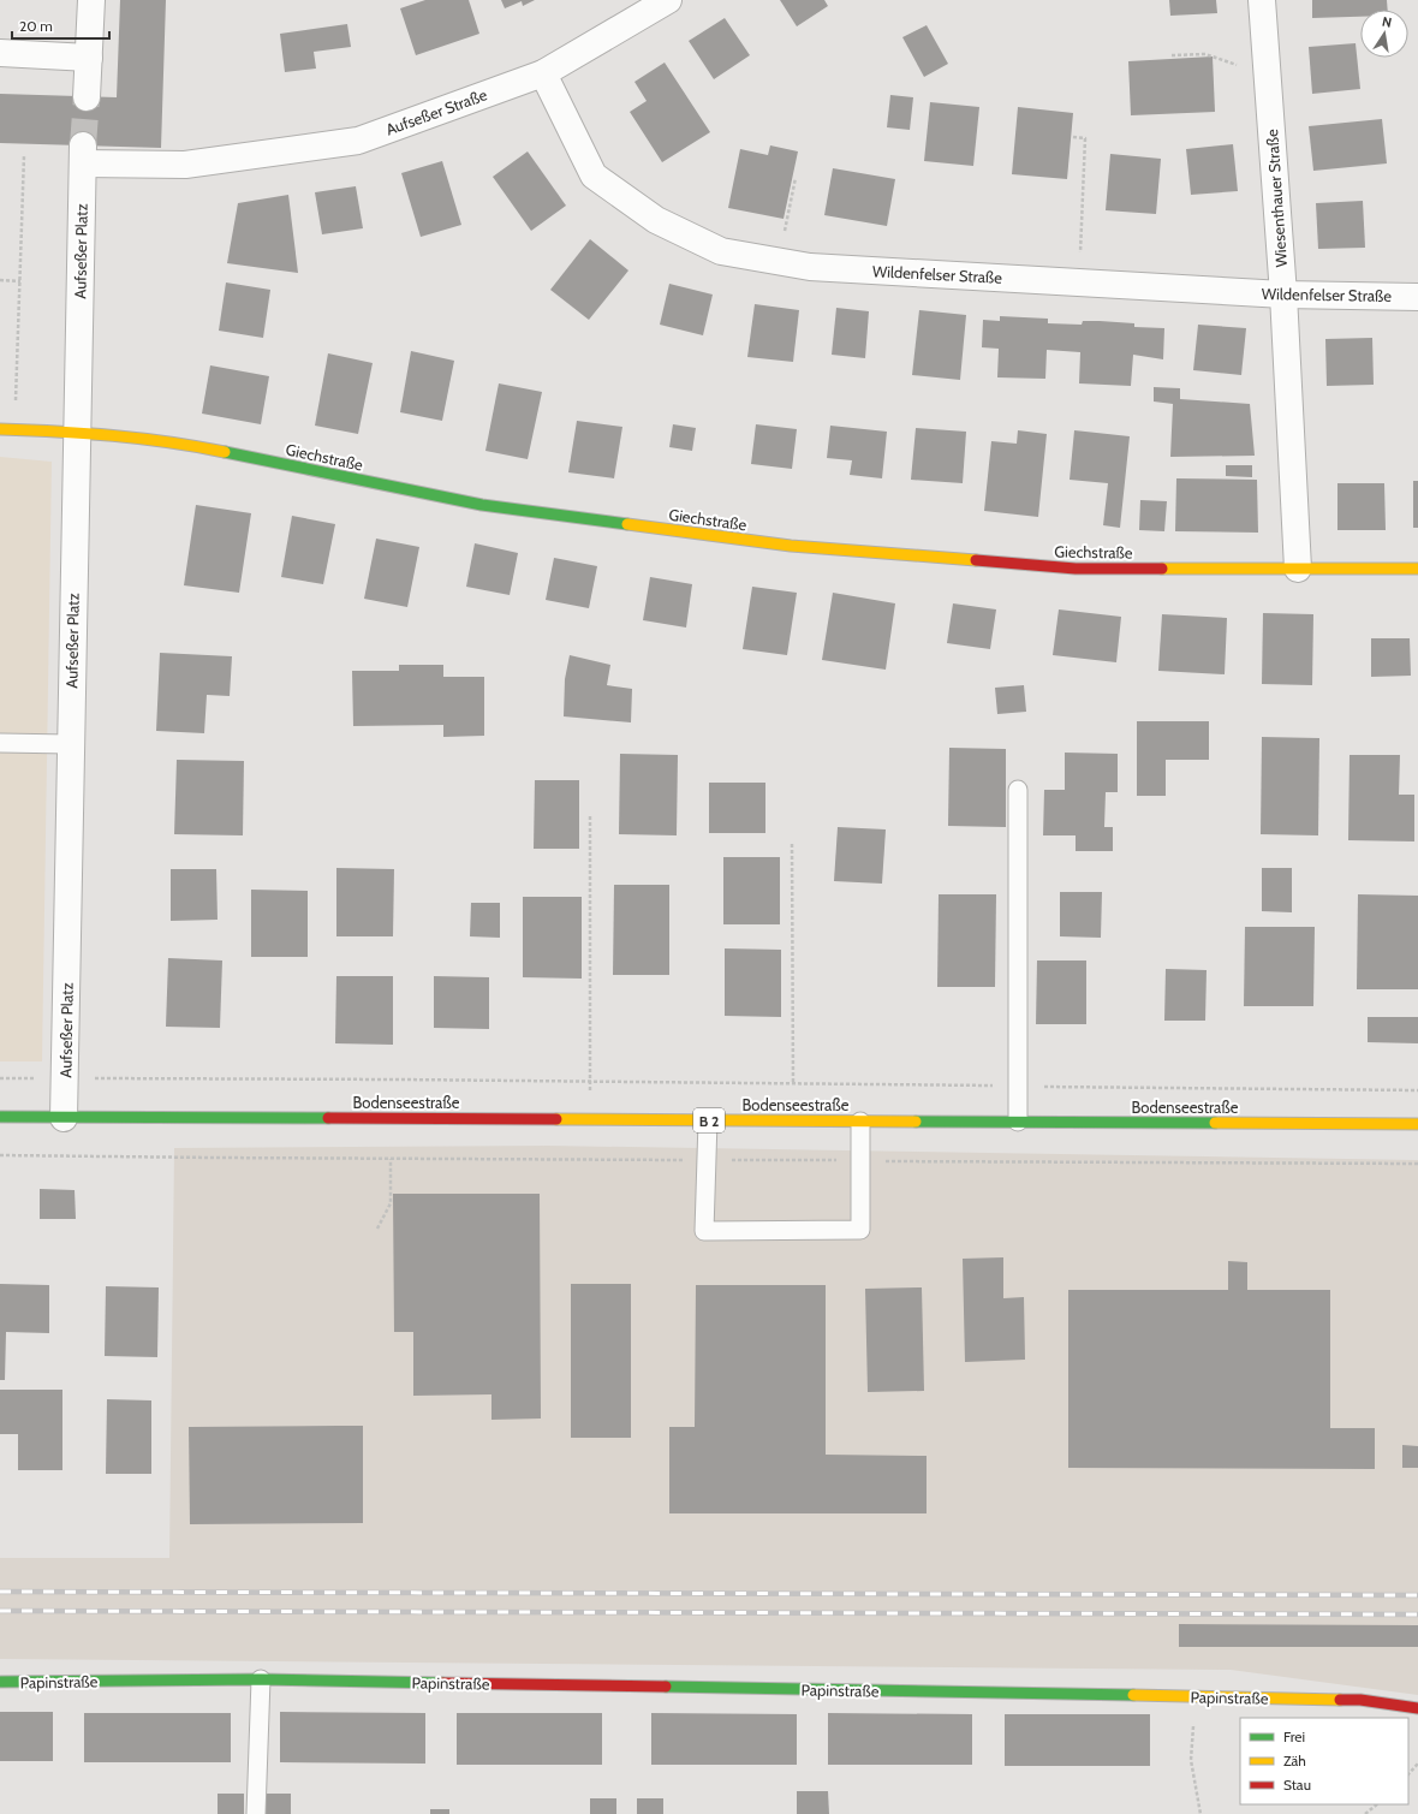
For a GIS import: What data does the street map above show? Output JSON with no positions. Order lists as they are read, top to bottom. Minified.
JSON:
{"streets":{"street":["Aufseßer Straße","Wiesenthauer Straße","Aufseßer Platz","Wildenfelser Straße","Giechstraße","Bodenseestraße","B 2","Papinstraße"]},"crossings":[["Aufseßer Straße","Aufseßer Platz"],["Aufseßer Straße","Wildenfelser Straße"],["Wiesenthauer Straße","Wildenfelser Straße"],["Wiesenthauer Straße","Giechstraße"],["Aufseßer Platz","Giechstraße"],["Aufseßer Platz","Bodenseestraße"]],"legend":["Frei","Zäh","Stau"],"scale_bar":"20 m","north":"top"}
